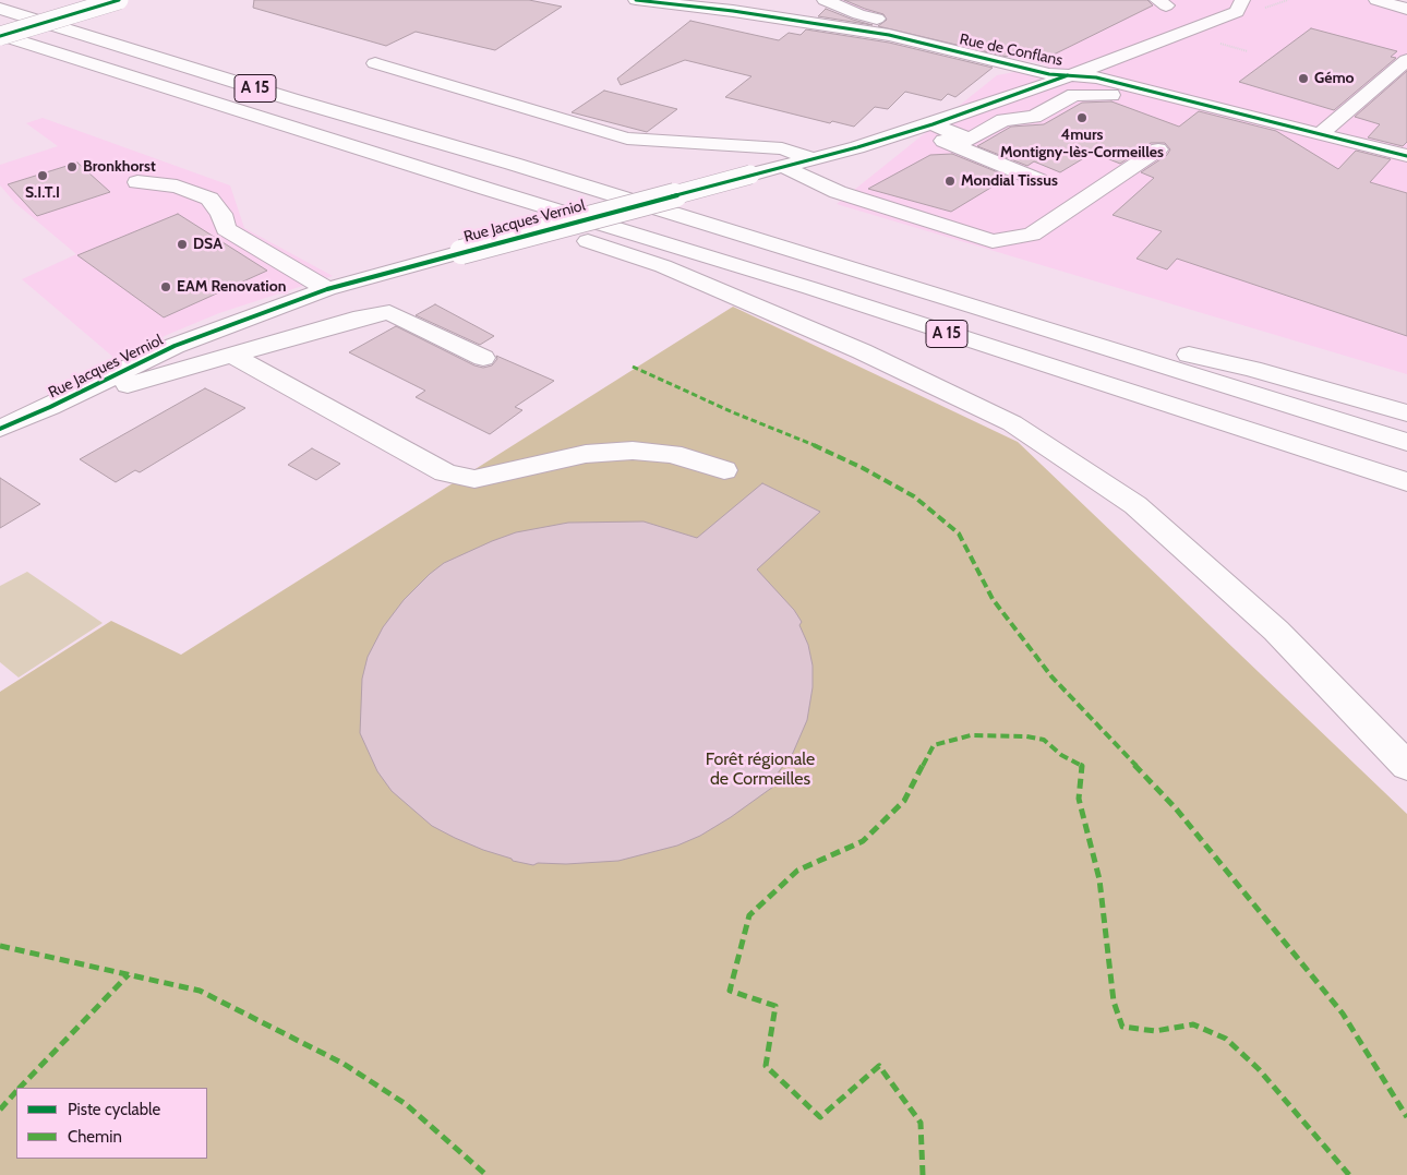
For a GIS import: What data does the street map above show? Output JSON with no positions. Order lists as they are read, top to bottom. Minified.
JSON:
{"streets":{"main road":["Rue de Conflans","A 15","Rue Jacques Verniol"]},"crossings":[["Rue de Conflans","Rue Jacques Verniol"]],"parks":["Forêt régionale de Cormeilles"],"places":["Gémo","4murs Montigny-lès-Cormeilles","Bronkhorst","S.I.T.I","Mondial Tissus","DSA","EAM Renovation"],"legend":["Piste cyclable","Chemin"]}
